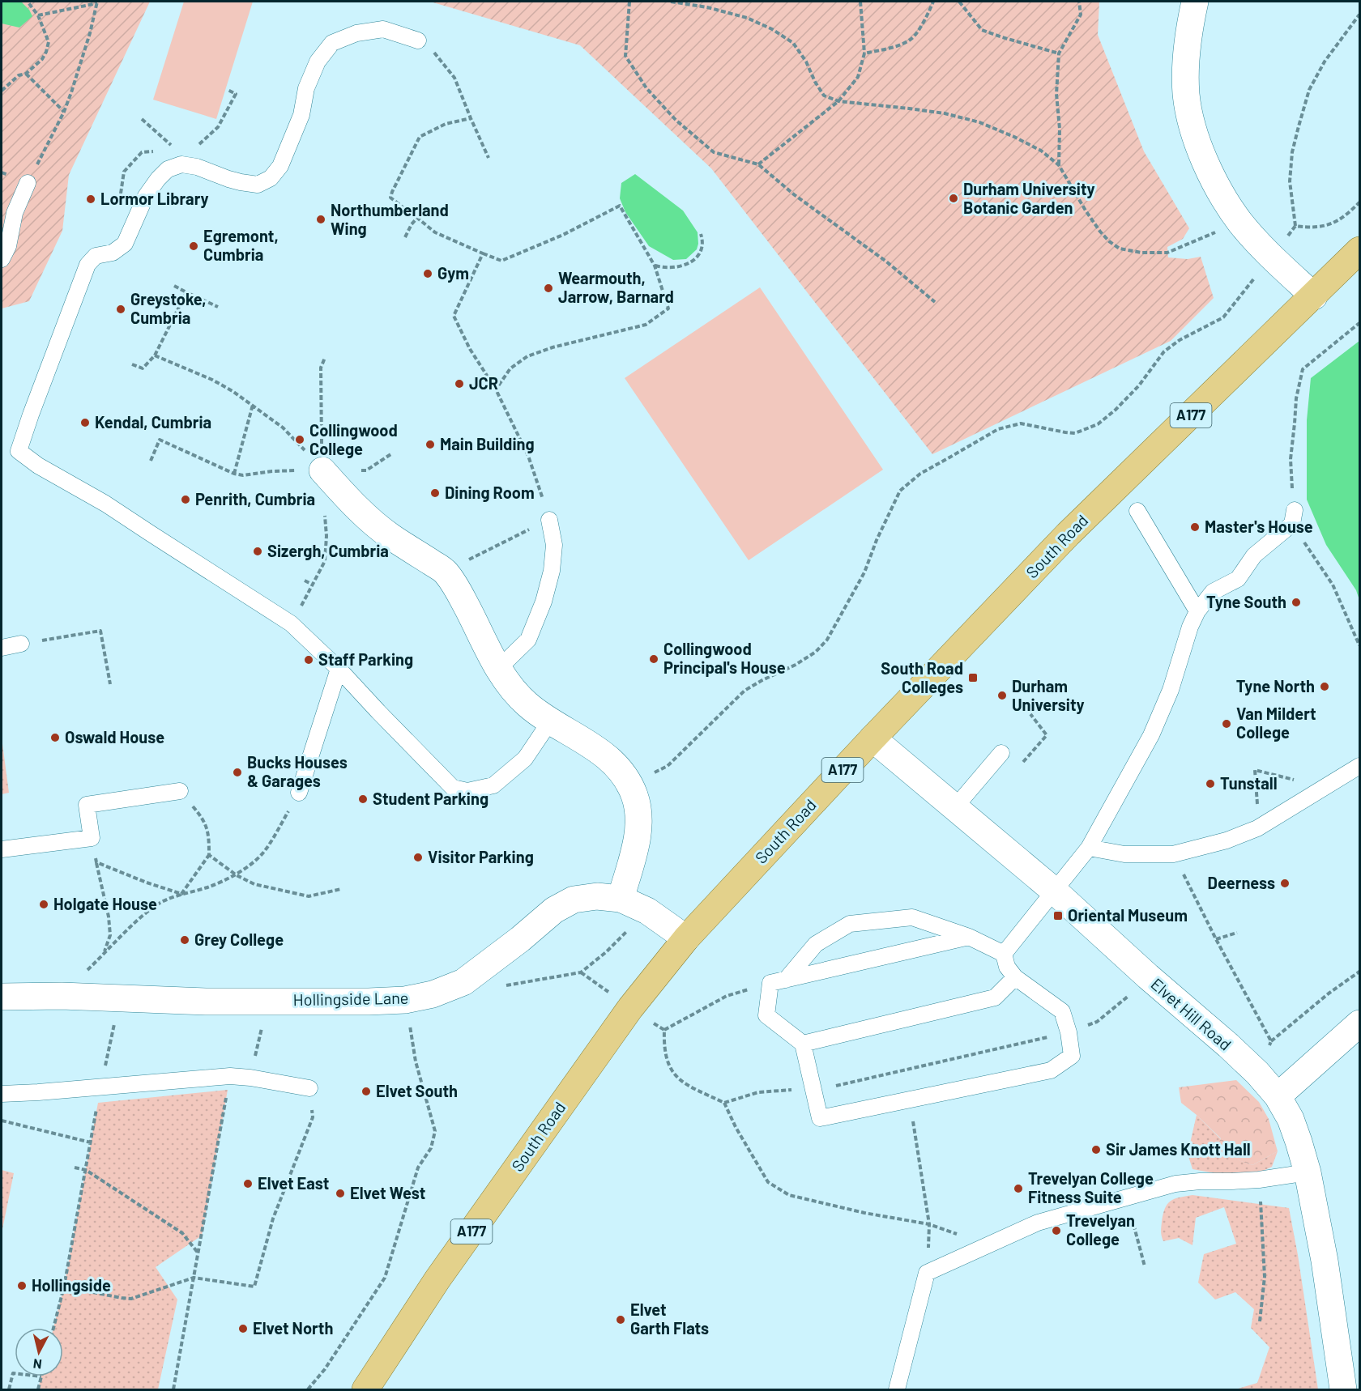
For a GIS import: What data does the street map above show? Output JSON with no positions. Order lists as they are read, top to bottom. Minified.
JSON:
{"streets":{"main road":["A177","South Road"],"street":["Hollingside Lane","Elvet Hill Road"]},"crossings":[["South Road","Hollingside Lane"],["South Road","Elvet Hill Road"]],"places":{"other":["Durham University Botanic Garden","Lormor Library","Northumberland Wing","Egremont, Cumbria","Gym","Wearmouth, Jarrow, Barnard","Greystoke, Cumbria","JCR","Kendal, Cumbria","Collingwood College","Main Building","Dining Room","Penrith, Cumbria","Master's House","Sizergh, Cumbria","Tyne South","Collingwood Principal's House","Staff Parking","Tyne North","Durham University","Van Mildert College","Oswald House","Bucks Houses & Garages","Tunstall","Student Parking","Visitor Parking","Deerness","Holgate House","Grey College","Elvet South","Sir James Knott Hall","Elvet East","Trevelyan College Fitness Suite","Elvet West","Trevelyan College","Hollingside","Elvet Garth Flats","Elvet North"],"transit":["South Road Colleges","Oriental Museum"]},"north":"bottom"}
